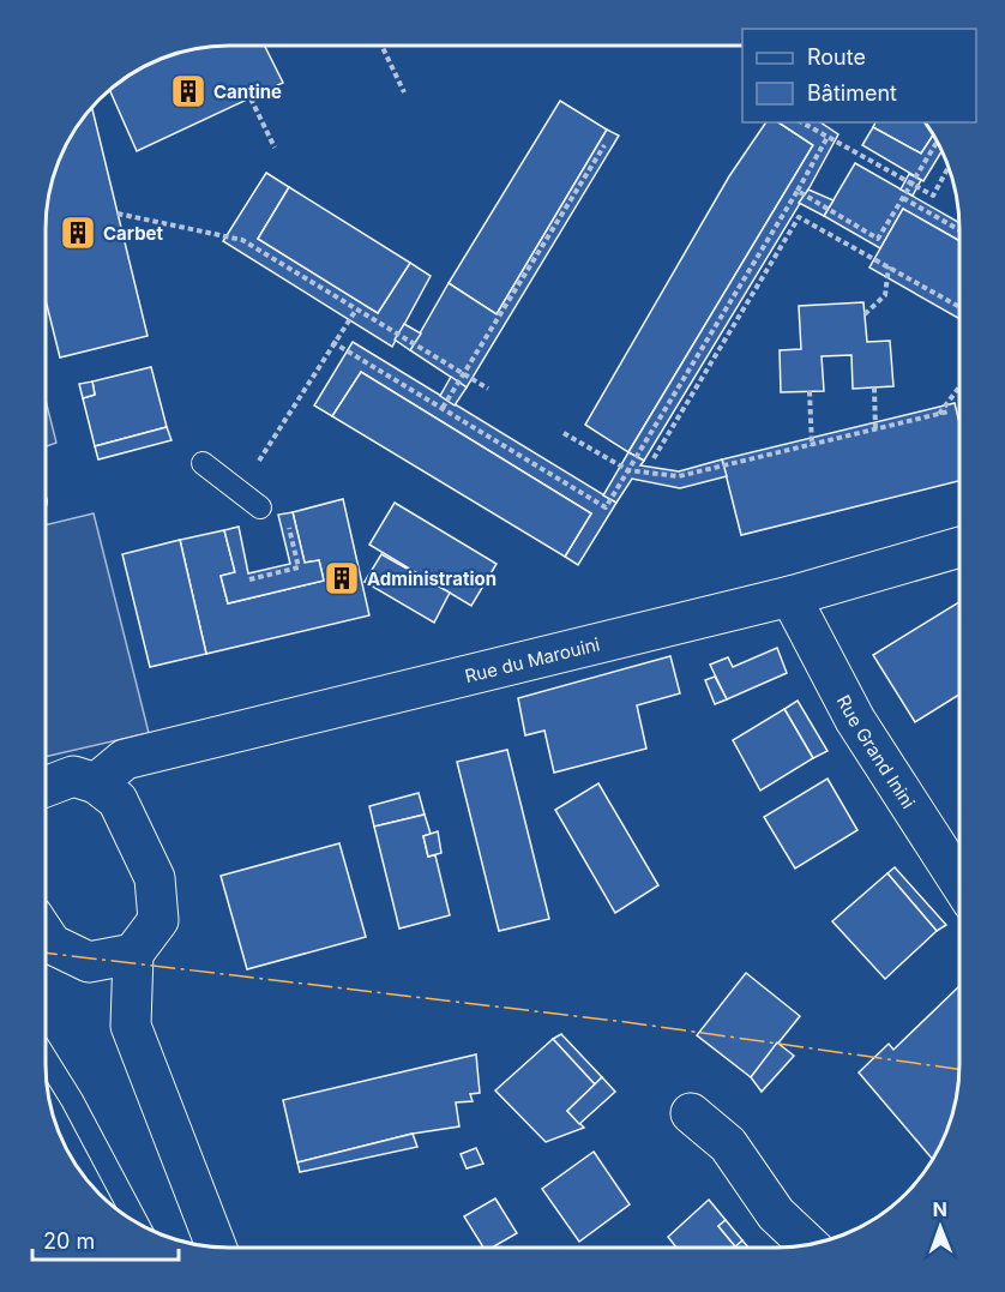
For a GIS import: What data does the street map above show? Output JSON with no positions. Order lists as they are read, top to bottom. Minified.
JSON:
{"streets":{"street":["Rue du Marouini","Rue Grand Inini"]},"crossings":[["Rue du Marouini","Rue Grand Inini"]],"places":{"building":["Cantine","Carbet","Administration"]},"legend":["Route","Bâtiment"],"scale_bar":"20 m","north":"top"}
